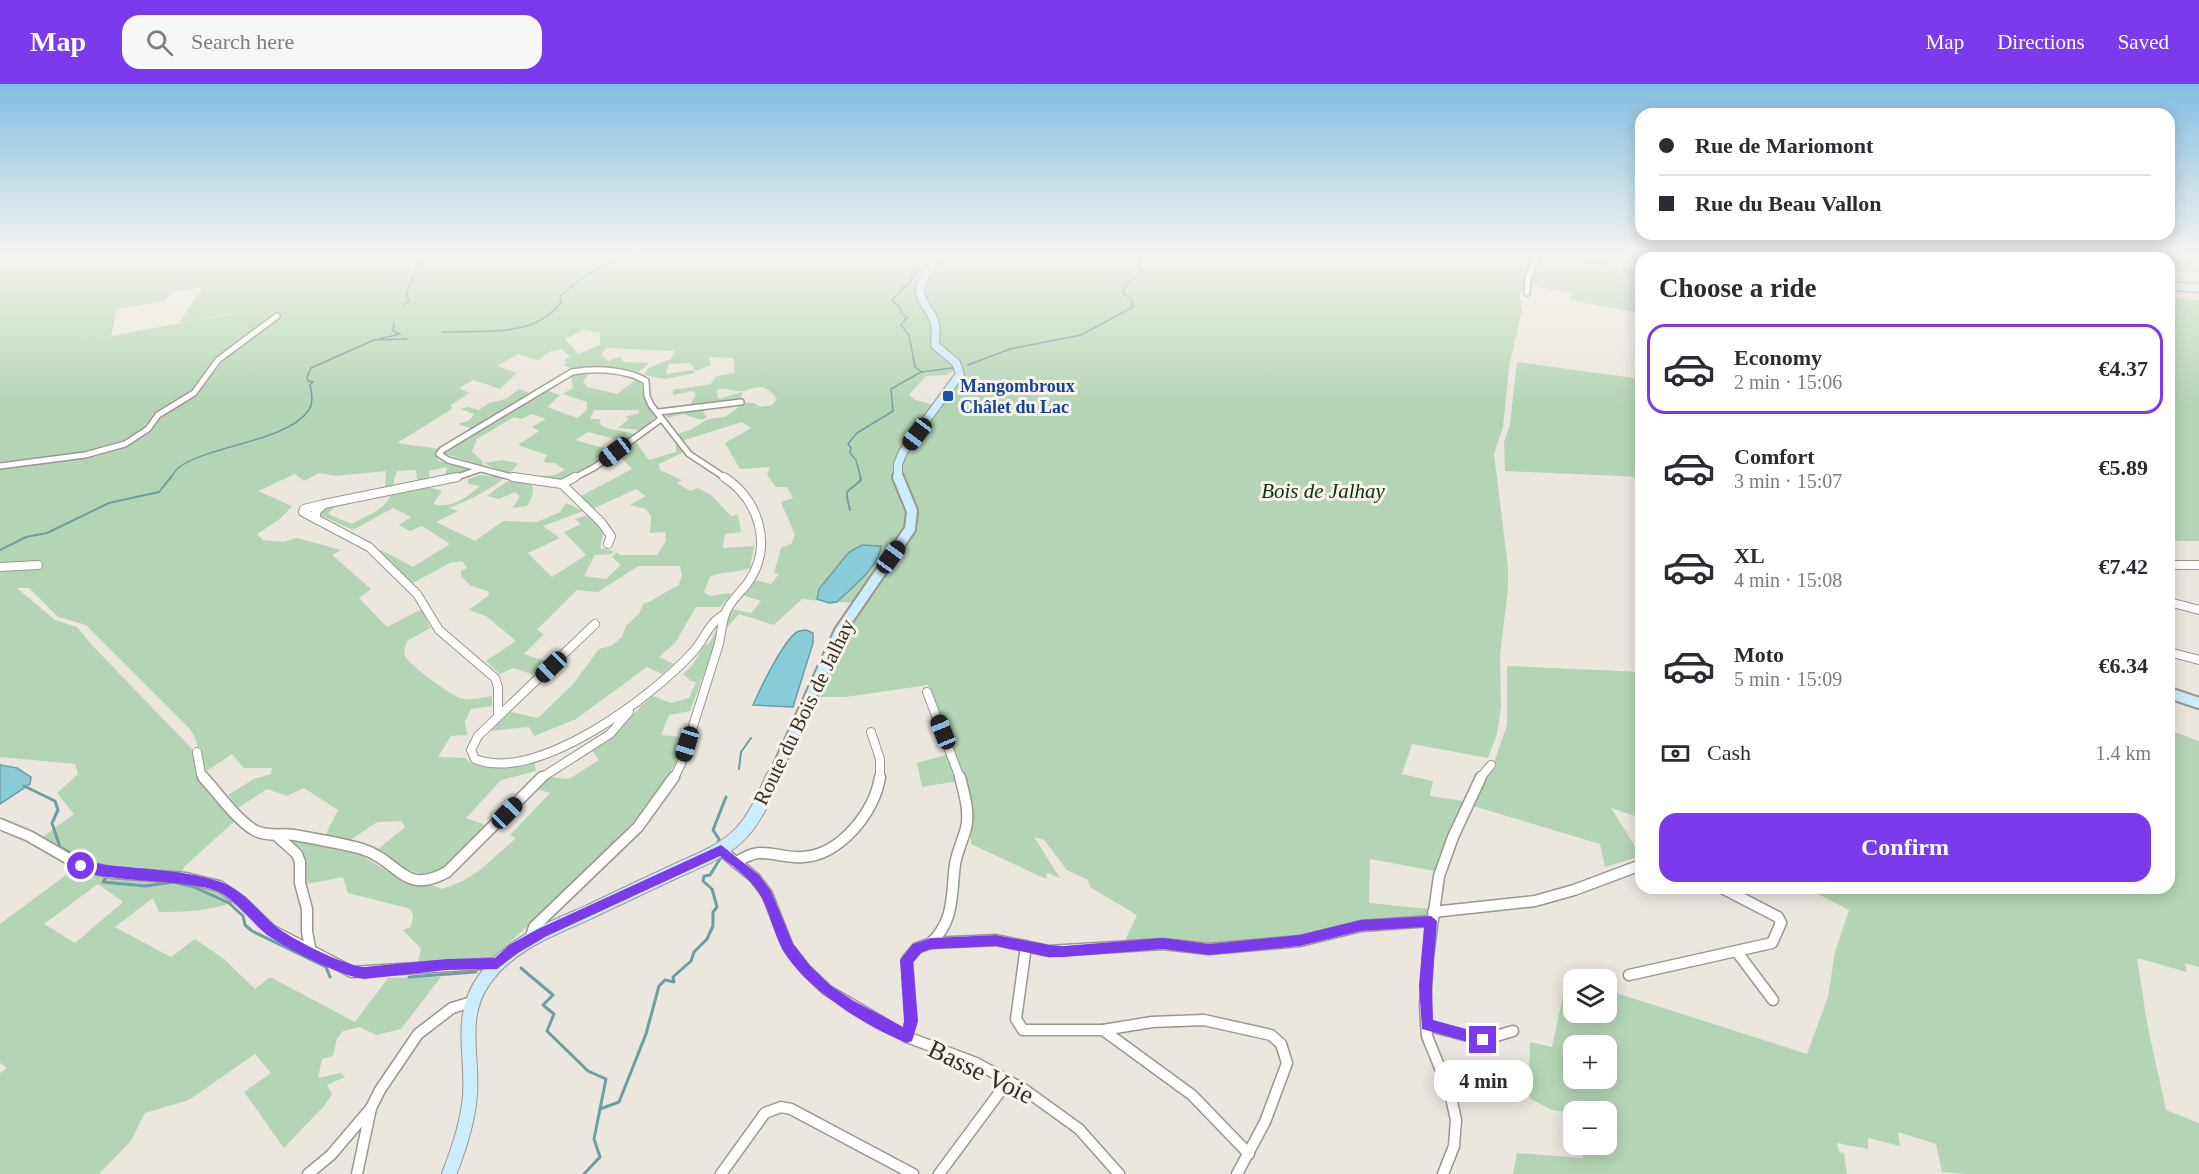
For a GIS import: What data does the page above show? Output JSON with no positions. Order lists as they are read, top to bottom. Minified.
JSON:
{"streets":{"main road":["Route du Bois de Jalhay"],"street":["Basse Voie"]},"crossings":[["Route du Bois de Jalhay","Basse Voie"]],"parks":["Bois de Jalhay"],"places":{"transit":["Mangombroux Châlet du Lac"]},"page":{"header":"Map","search":"Search here","nav":["Map","Directions","Saved"],"banner":["Rue de Mariomont","Rue du Beau Vallon"],"heading":"Choose a ride","list":[{"name":"Economy","note":"2 min · 15:06","value":"€4.37"},{"name":"Comfort","note":"3 min · 15:07","value":"€5.89"},{"name":"XL","note":"4 min · 15:08","value":"€7.42"},{"name":"Moto","note":"5 min · 15:09","value":"€6.34"}],"pay":["Cash","1.4 km"],"buttons":"Confirm","map_buttons":["+","−"],"bubble":"4 min"}}
